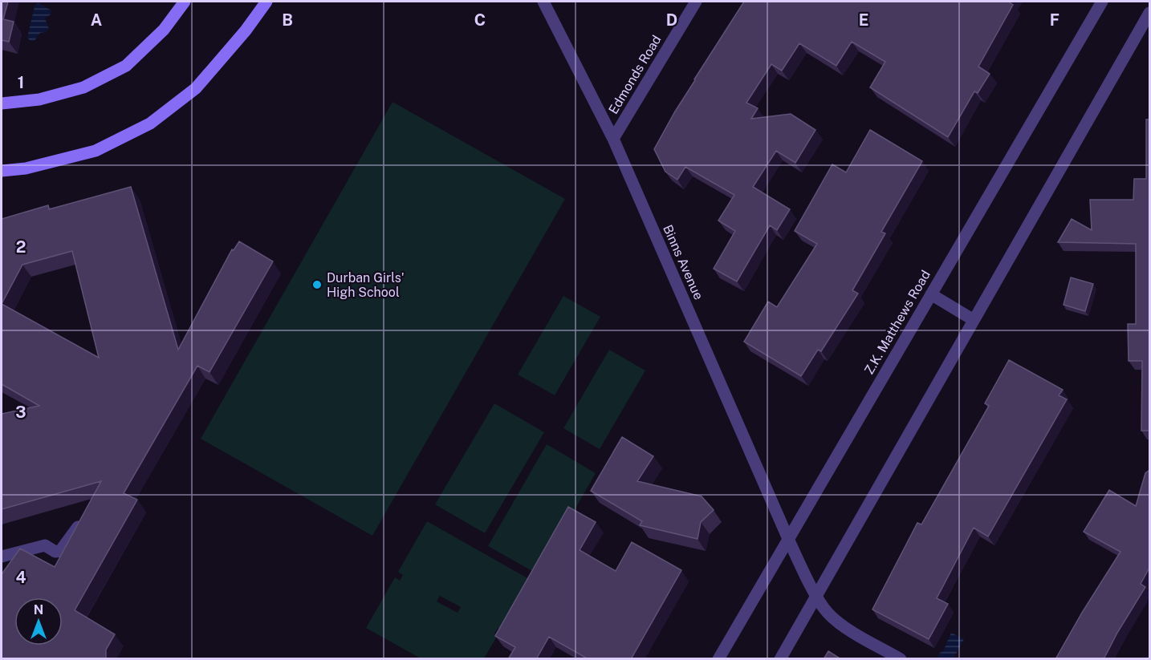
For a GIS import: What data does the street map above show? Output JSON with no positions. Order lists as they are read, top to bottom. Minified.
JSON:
{"streets":{"street":["Edmonds Road","Binns Avenue","Z.K. Matthews Road"]},"crossings":[["Edmonds Road","Binns Avenue"],["Binns Avenue","Z.K. Matthews Road"]],"places":["Durban Girls' High School"],"north":"top","grid":{"columns":["A","B","C","D","E","F"],"rows":["1","2","3","4"]}}
